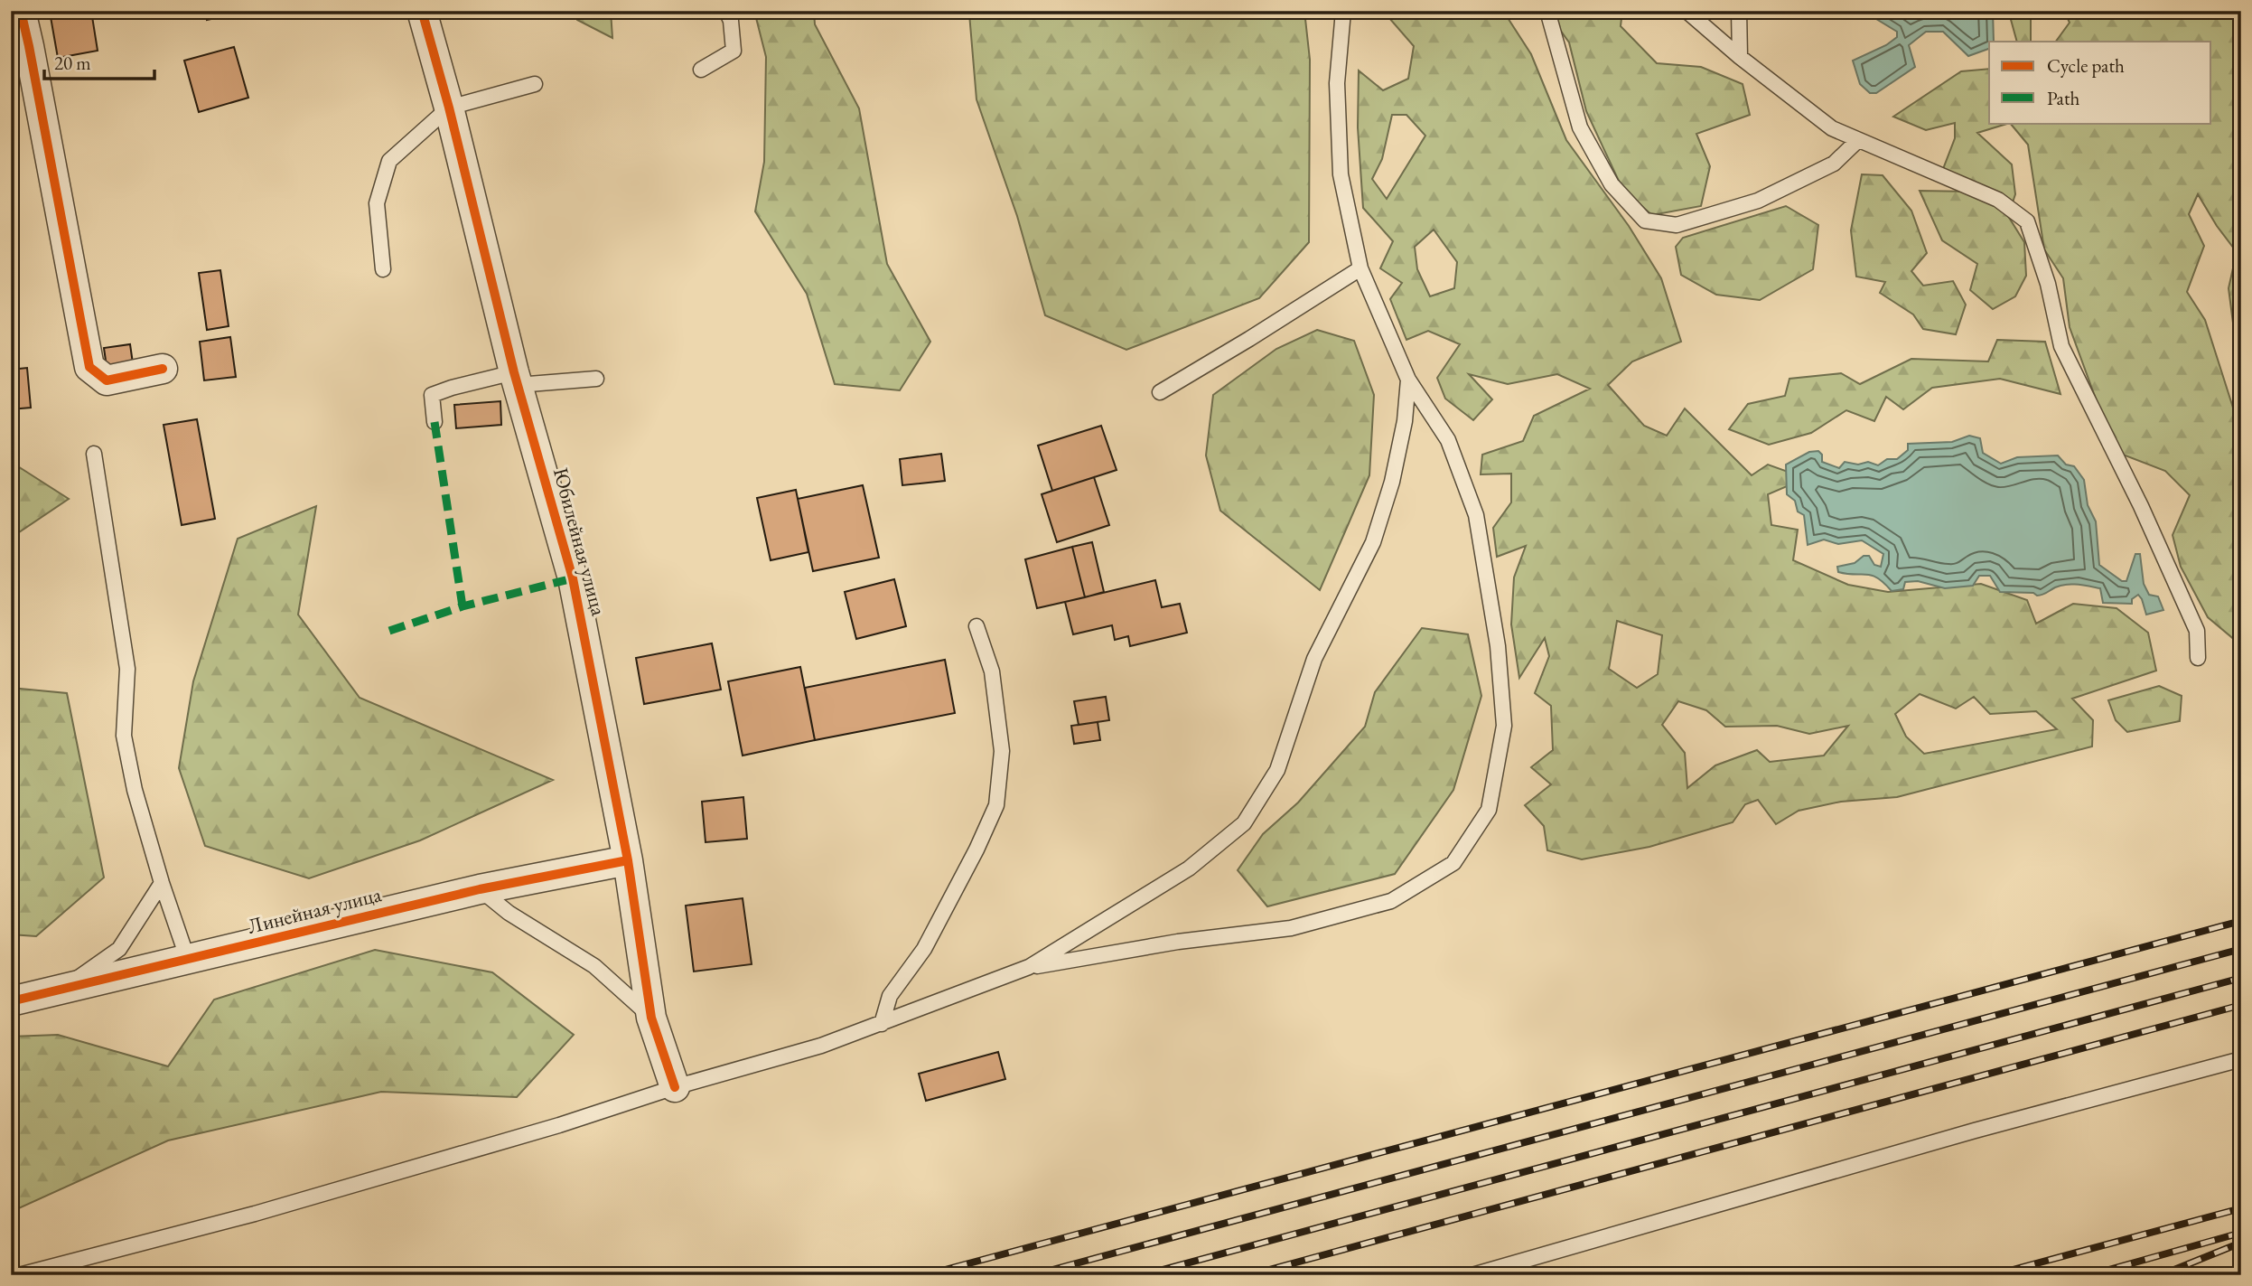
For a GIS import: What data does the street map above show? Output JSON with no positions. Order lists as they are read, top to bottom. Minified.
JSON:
{"streets":{"street":["Юбилейная улица","Линейная улица"]},"crossings":[["Юбилейная улица","Линейная улица"]],"legend":["Cycle path","Path"],"scale_bar":"20 m"}
